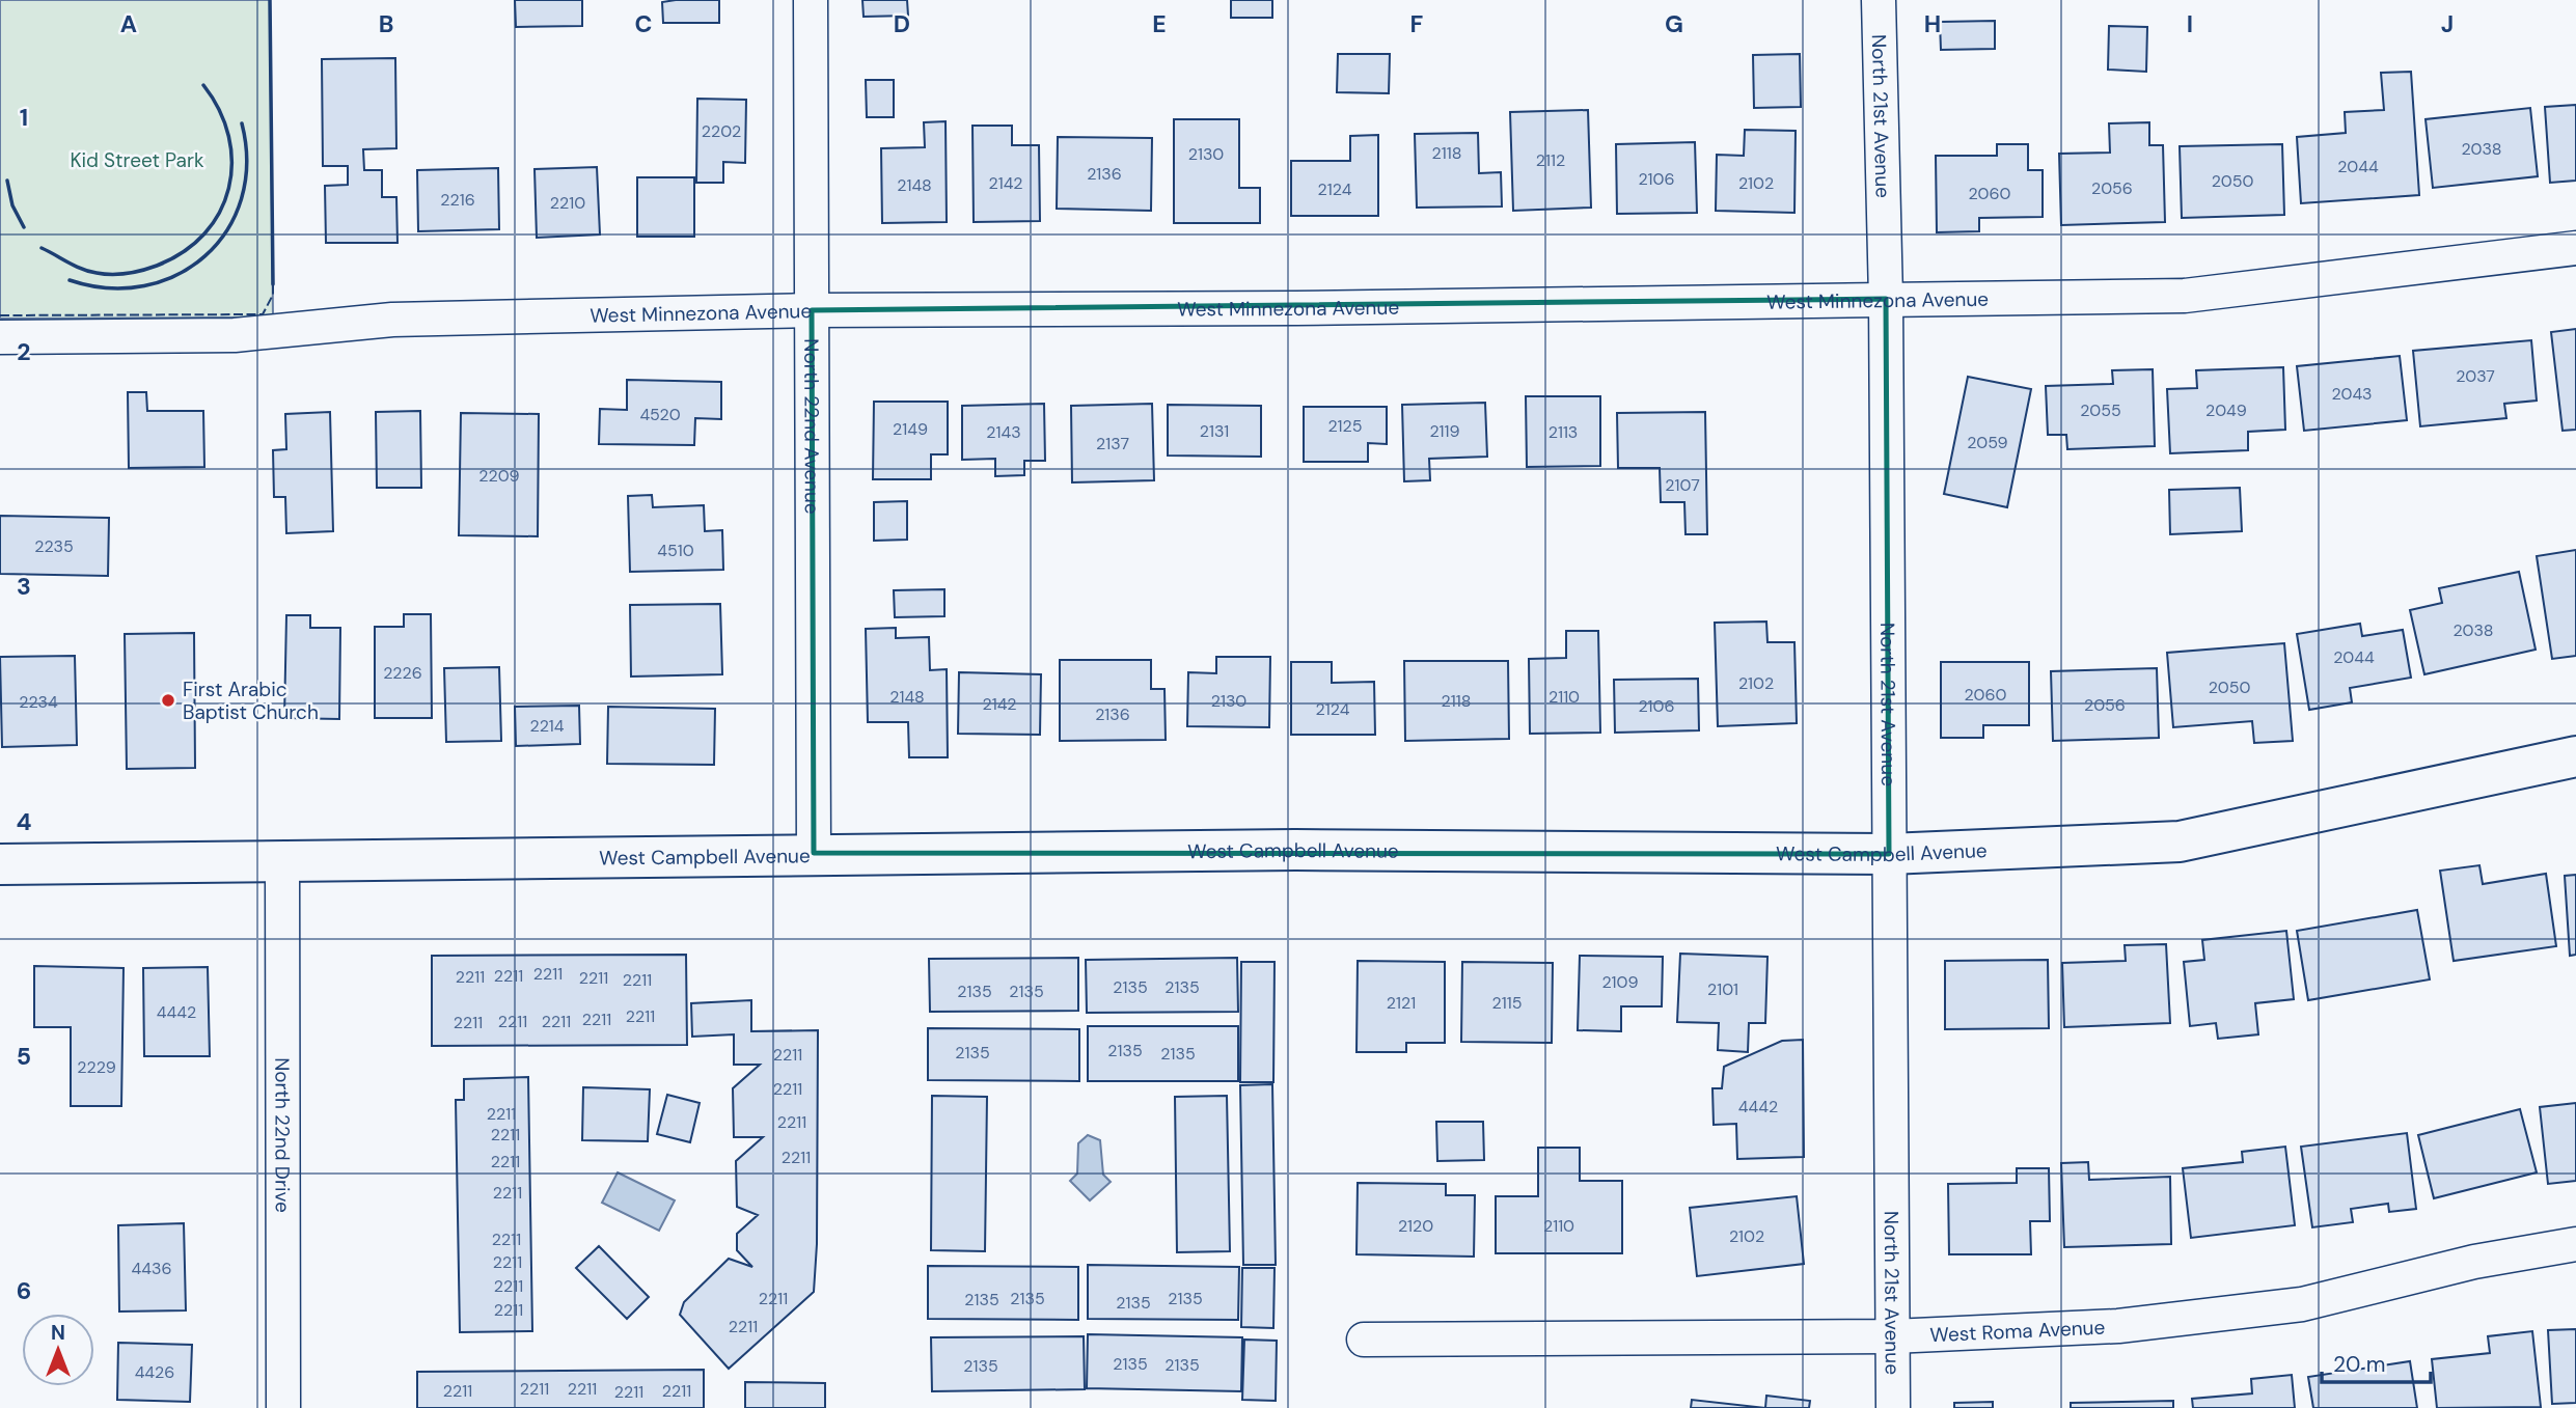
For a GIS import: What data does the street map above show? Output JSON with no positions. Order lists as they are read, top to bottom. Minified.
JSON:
{"streets":{"street":["North 21st Avenue","West Minnezona Avenue","North 22nd Avenue","West Campbell Avenue","North 22nd Drive","West Roma Avenue"]},"crossings":[["North 21st Avenue","West Minnezona Avenue"],["North 21st Avenue","West Campbell Avenue"],["North 21st Avenue","West Roma Avenue"],["West Minnezona Avenue","North 22nd Avenue"],["North 22nd Avenue","West Campbell Avenue"],["West Campbell Avenue","North 22nd Drive"]],"parks":["Kid Street Park"],"places":["First Arabic Baptist Church"],"house_numbers":["2202","2038","2118","2130","2112","2044","2136","2106","2050","2142","2102","2148","2056","2124","2060","2216","2210","2037","2043","2055","2049","4520","2125","2149","2131","2119","2143","2113","2059","2137","2209","2107","2235","4510","2038","2044","2226","2102","2050","2060","2148","2110","2130","2118","2234","2142","2056","2106","2124","2136","2214","2211","2211","2211","2211","2211","2109","2135","2135","2101","2135","2135","2121","2115","4442","2211","2211","2211","2211","2211","2135","2135","2135","2211","2229","2211","4442","2211","2211","2211","2211","2211","2211","2120","2110","2102","2211","2211","4436","2211","2211","2135","2135","2135","2135","2211","2211","2135","2135","2135","4426","2211","2211","2211","2211","2211"],"scale_bar":"20 m","north":"top","grid":{"columns":["A","B","C","D","E","F","G","H","I","J"],"rows":["1","2","3","4","5","6"]}}
